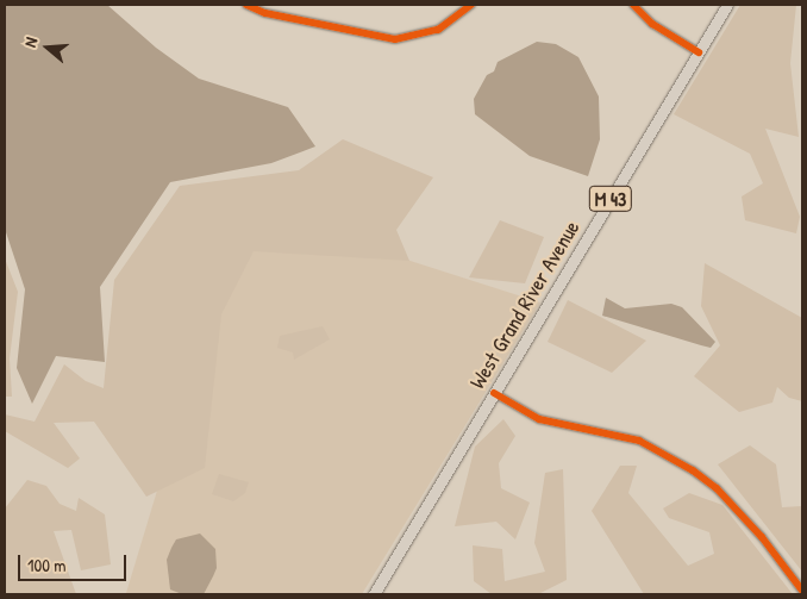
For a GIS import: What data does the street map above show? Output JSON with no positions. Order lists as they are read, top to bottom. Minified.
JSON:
{"streets":{"main road":["M 43","West Grand River Avenue"]},"scale_bar":"100 m","north":"left"}
